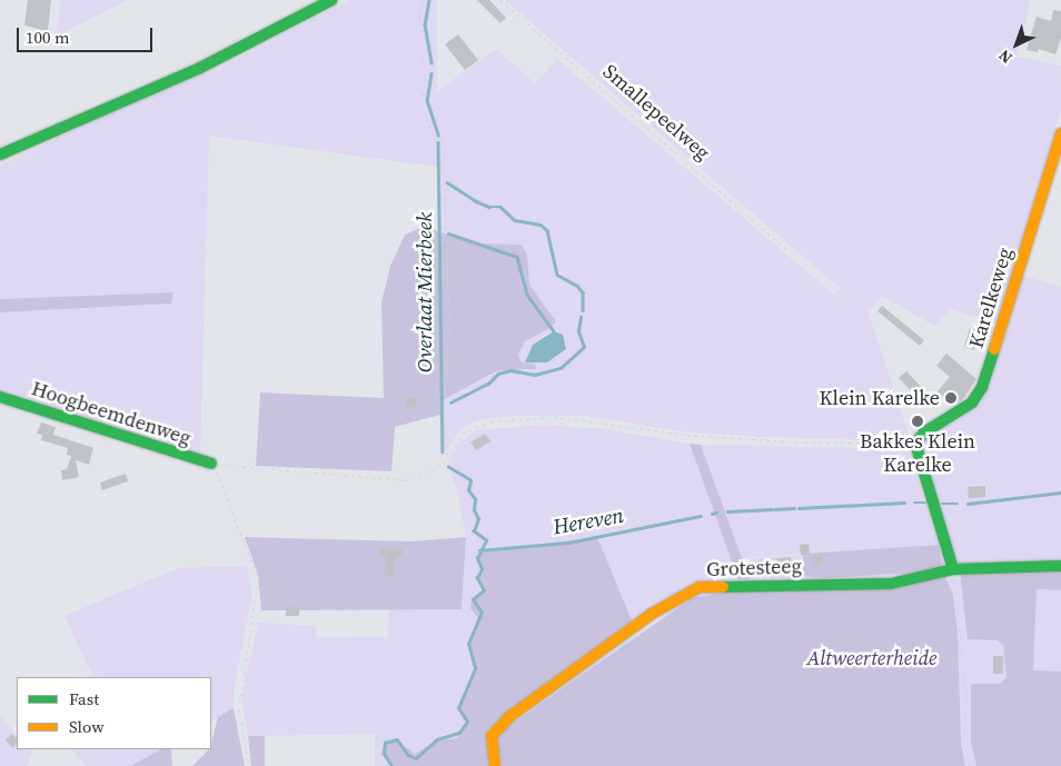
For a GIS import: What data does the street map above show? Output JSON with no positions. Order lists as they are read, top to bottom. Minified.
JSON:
{"streets":{"street":["Karelkeweg","Hoogbeemdenweg","Grotesteeg"],"path":["Smallepeelweg"]},"water":["Overlaat Mierbeek","Hereven"],"parks":["Altweerterheide"],"places":["Klein Karelke","Bakkes Klein Karelke"],"legend":["Fast","Slow"],"scale_bar":"100 m","north":"bottom left"}
